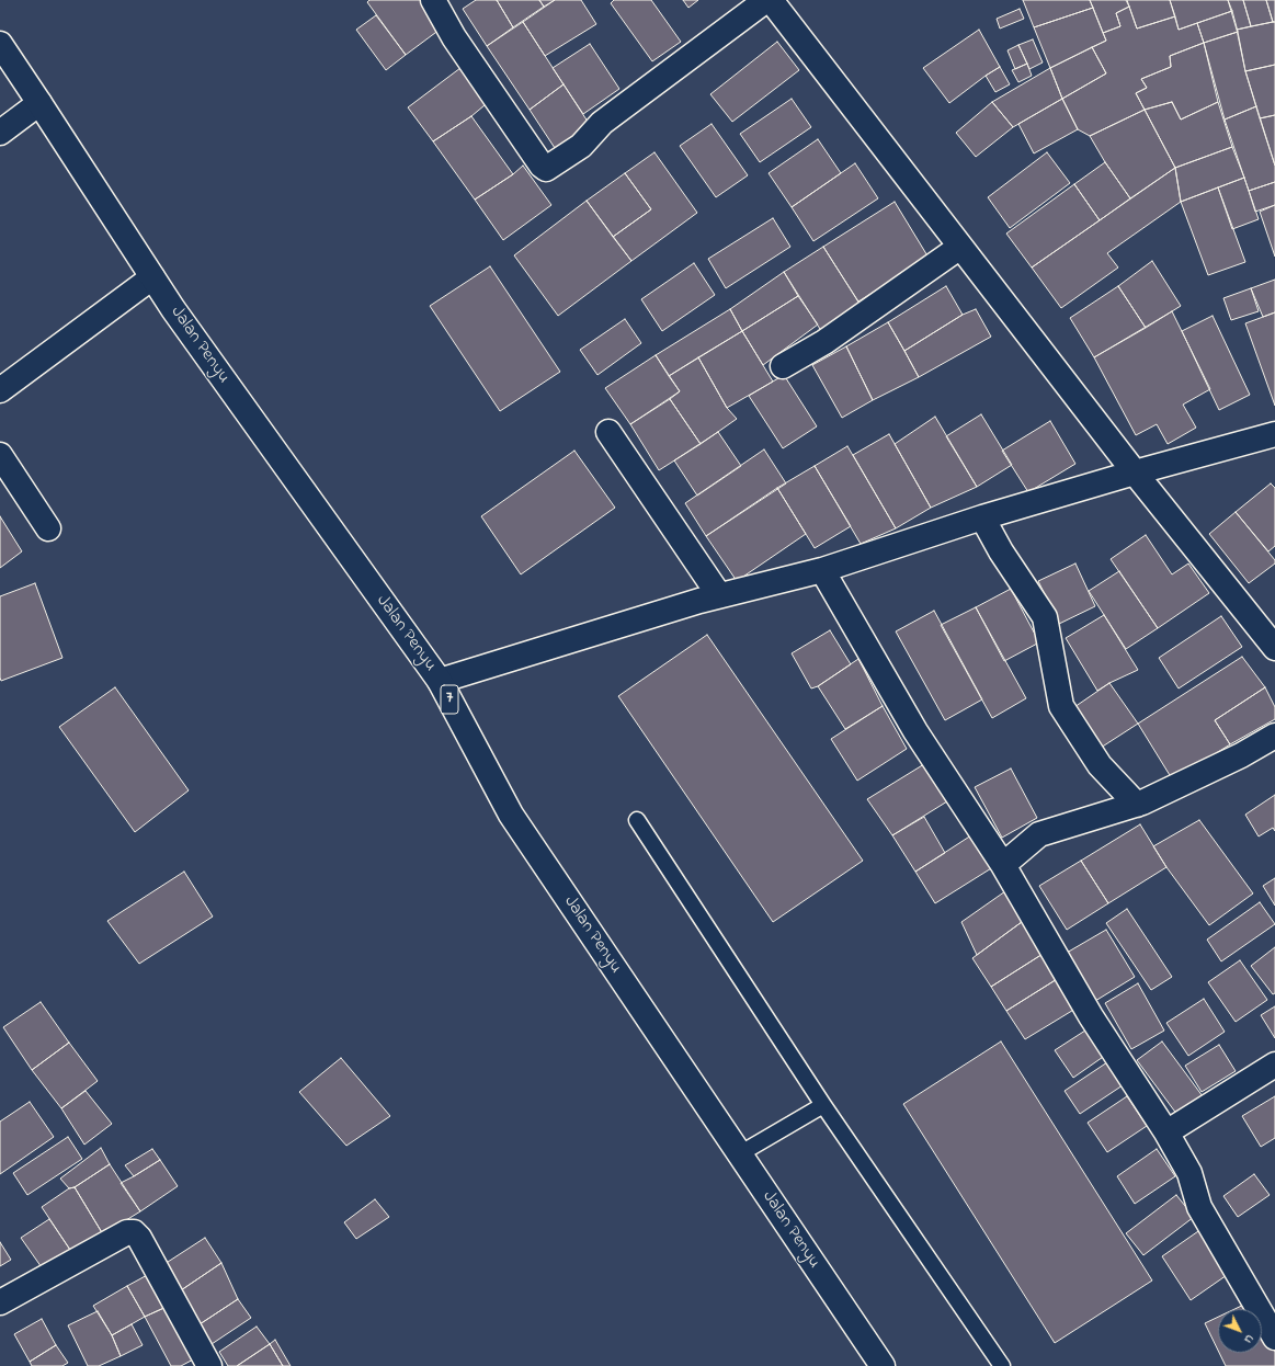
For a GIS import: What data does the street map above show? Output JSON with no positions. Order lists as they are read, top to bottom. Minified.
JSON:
{"streets":{"main road":["Jalan Penyu","7"]},"north":"bottom right"}
